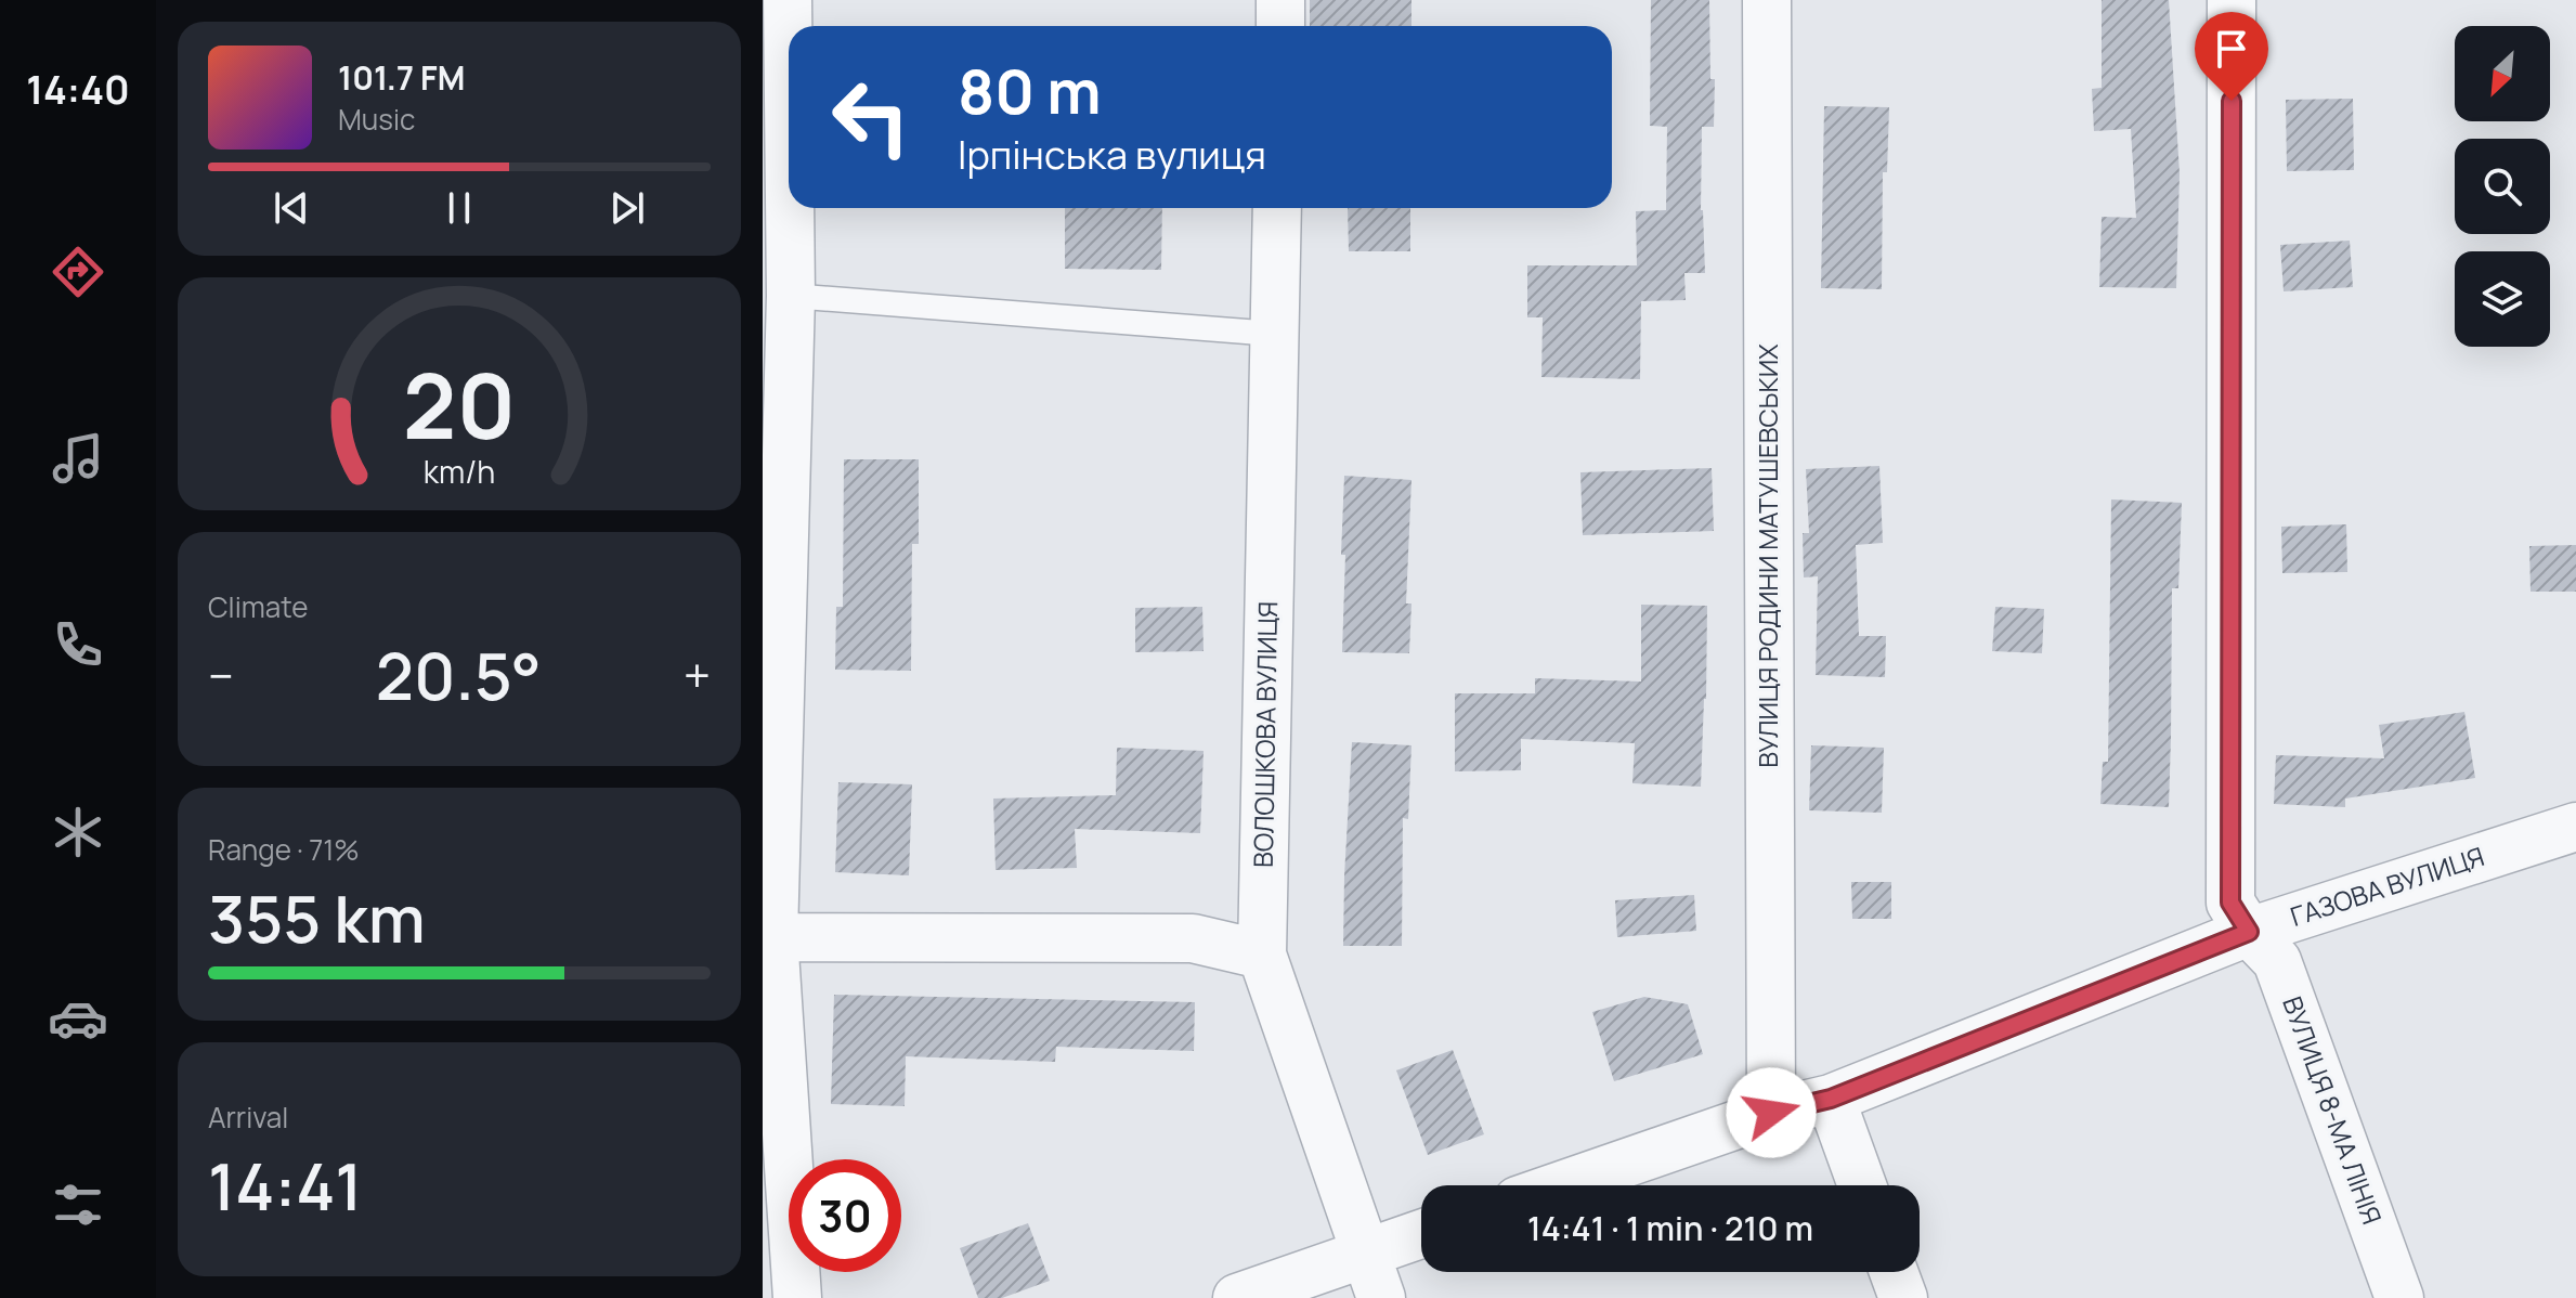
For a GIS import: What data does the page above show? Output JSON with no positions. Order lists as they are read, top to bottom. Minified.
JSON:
{"streets":{"street":["ВУЛИЦЯ РОДИНИ МАТУШЕВСЬКИХ","ВОЛОШКОВА ВУЛИЦЯ","ГАЗОВА ВУЛИЦЯ","ВУЛИЦЯ 8-МА ЛІНІЯ"]},"crossings":[["ВУЛИЦЯ РОДИНИ МАТУШЕВСЬКИХ","ГАЗОВА ВУЛИЦЯ"],["ГАЗОВА ВУЛИЦЯ","ВУЛИЦЯ 8-МА ЛІНІЯ"]],"north":"bottom left","page":{"tabs":"14:40","turn":["80 m","Ірпінська вулиця"],"song":["101.7 FM","Music"],"tile":["Climate",["Range · 71%","355 km"],["Arrival","14:41"]],"heat":["−","20.5°","+"],"limit":"30","trip":"14:41 · 1 min · 210 m","gauge":["20","km/h"]}}
